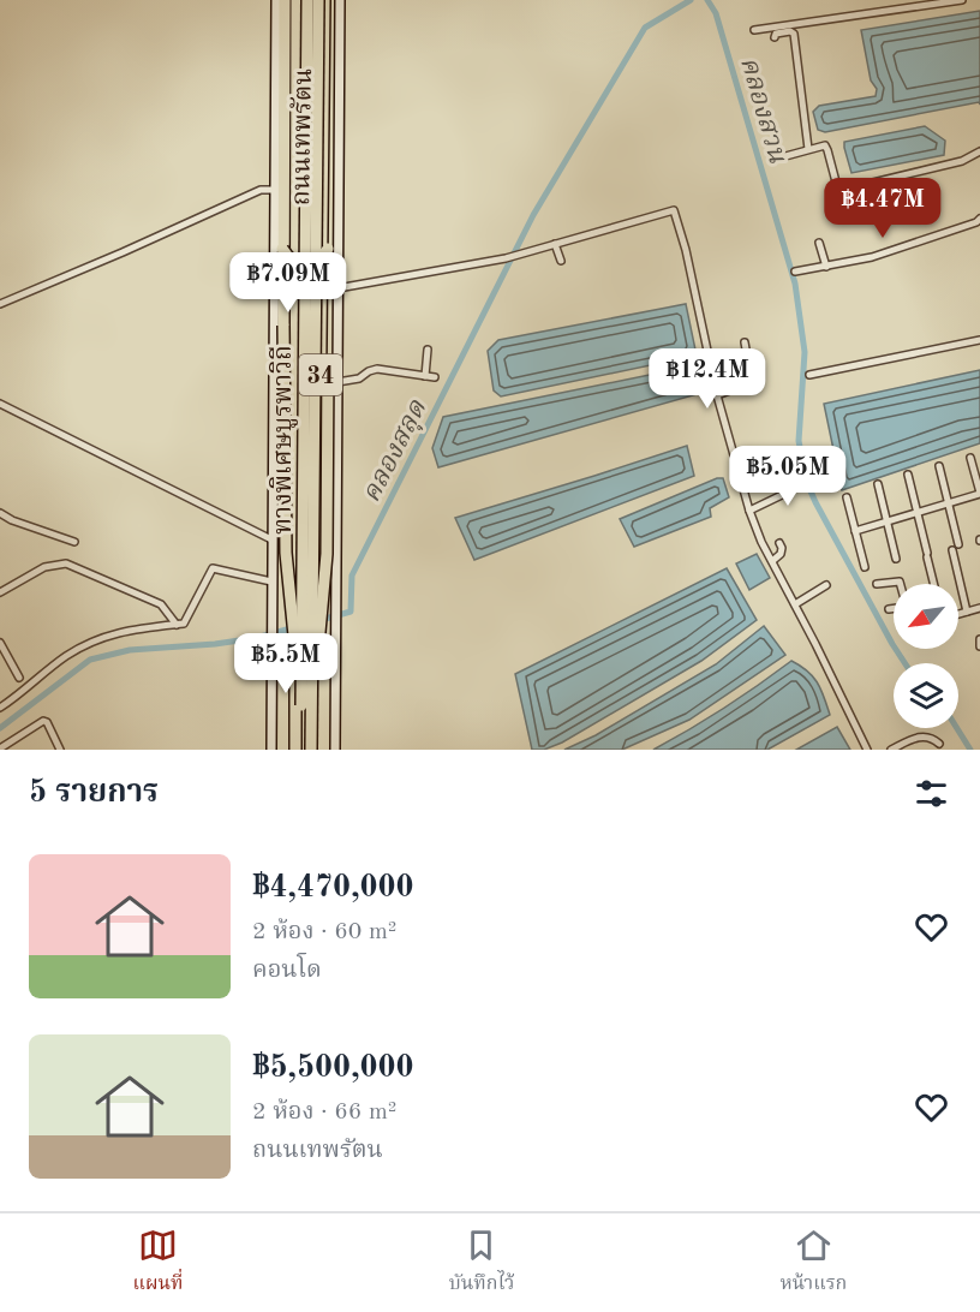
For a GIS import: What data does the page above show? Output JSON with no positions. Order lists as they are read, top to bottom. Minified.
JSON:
{"streets":{"highway":["ถนนเทพรัตน","34","ทางพิเศษบูรพาวิถี"]},"crossings":[["ถนนเทพรัตน","ทางพิเศษบูรพาวิถี"]],"water":["คลองสวน","คลองสลุด"],"north":"bottom left","page":{"price":["฿4.47M","฿7.09M","฿12.4M","฿5.05M","฿5.5M"],"heading":"5 รายการ","list":[{"name":"฿4,470,000","note":"2 ห้อง · 60 m² · คอนโด"},{"name":"฿5,500,000","note":"2 ห้อง · 66 m² · ถนนเทพรัตน"}],"tabs":["แผนที่","บันทึกไว้","หน้าแรก"]}}
